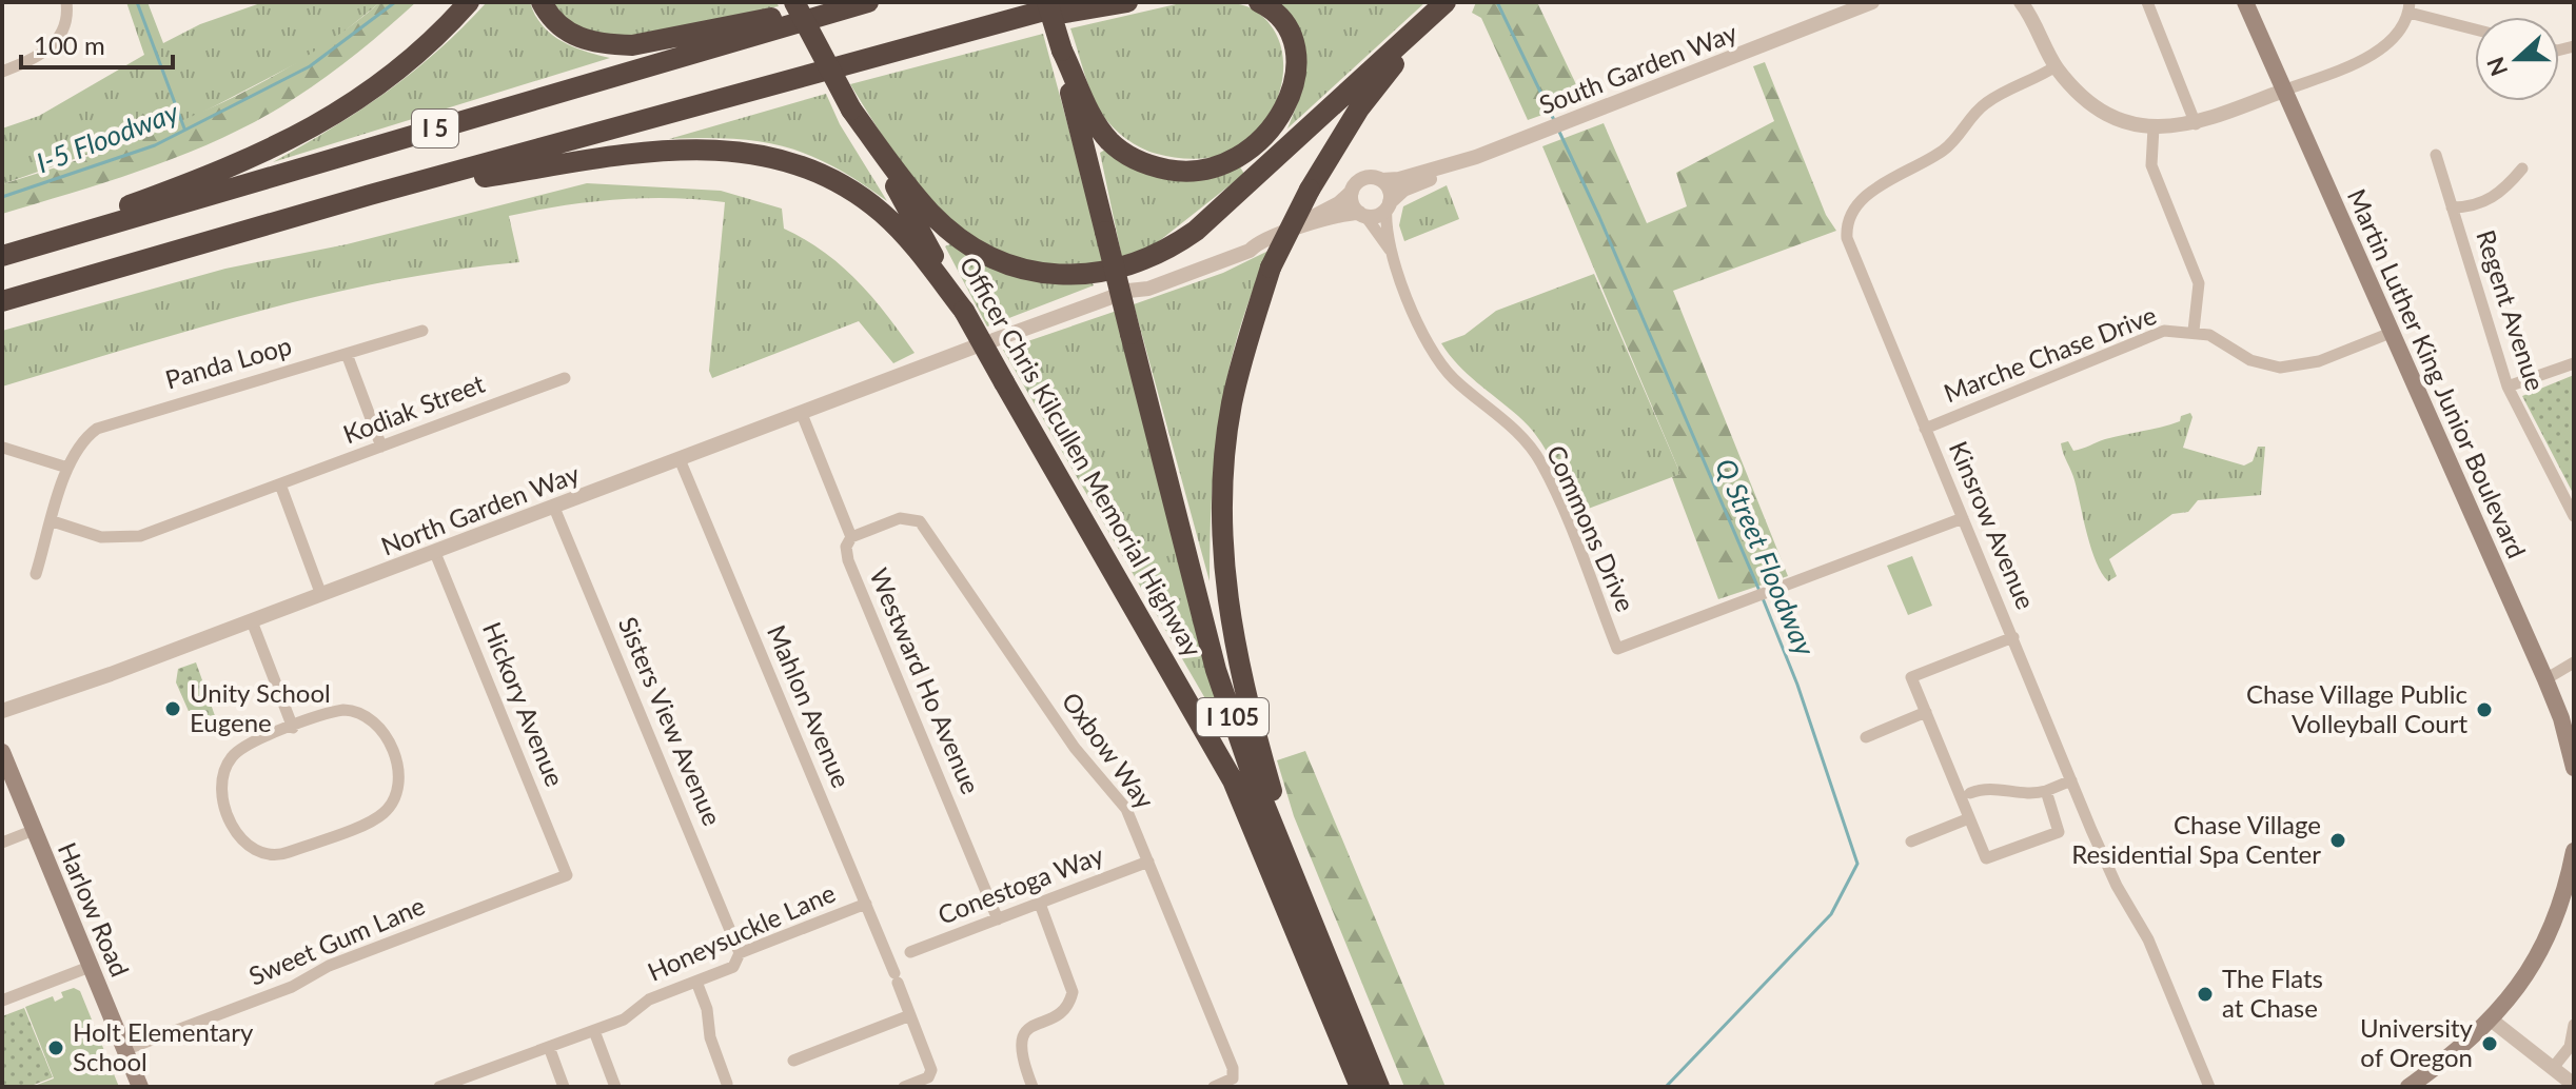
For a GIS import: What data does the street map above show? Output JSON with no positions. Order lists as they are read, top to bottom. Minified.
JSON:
{"streets":{"highway":["I 5","Officer Chris Kilcullen Memorial Highway","I 105"],"main road":["Martin Luther King Junior Boulevard","Harlow Road"],"street":["South Garden Way","Regent Avenue","Marche Chase Drive","Panda Loop","Kodiak Street","North Garden Way","Kinsrow Avenue","Commons Drive","Westward Ho Avenue","Hickory Avenue","Mahlon Avenue","Sisters View Avenue","Oxbow Way","Conestoga Way","Honeysuckle Lane","Sweet Gum Lane"]},"crossings":[["South Garden Way","Commons Drive"],["Marche Chase Drive","Martin Luther King Junior Boulevard"],["Marche Chase Drive","Kinsrow Avenue"],["Panda Loop","Kodiak Street"],["North Garden Way","Westward Ho Avenue"],["North Garden Way","Hickory Avenue"],["North Garden Way","Mahlon Avenue"],["North Garden Way","Sisters View Avenue"],["Kinsrow Avenue","Commons Drive"],["Westward Ho Avenue","Oxbow Way"],["Westward Ho Avenue","Conestoga Way"],["Hickory Avenue","Sweet Gum Lane"],["Mahlon Avenue","Honeysuckle Lane"],["Sisters View Avenue","Honeysuckle Lane"],["Oxbow Way","Conestoga Way"],["Harlow Road","Sweet Gum Lane"]],"water":["I-5 Floodway","Q Street Floodway"],"places":["Unity School Eugene","Chase Village Public Volleyball Court","Chase Village Residential Spa Center","The Flats at Chase","University of Oregon","Holt Elementary School"],"scale_bar":"100 m","north":"left"}
